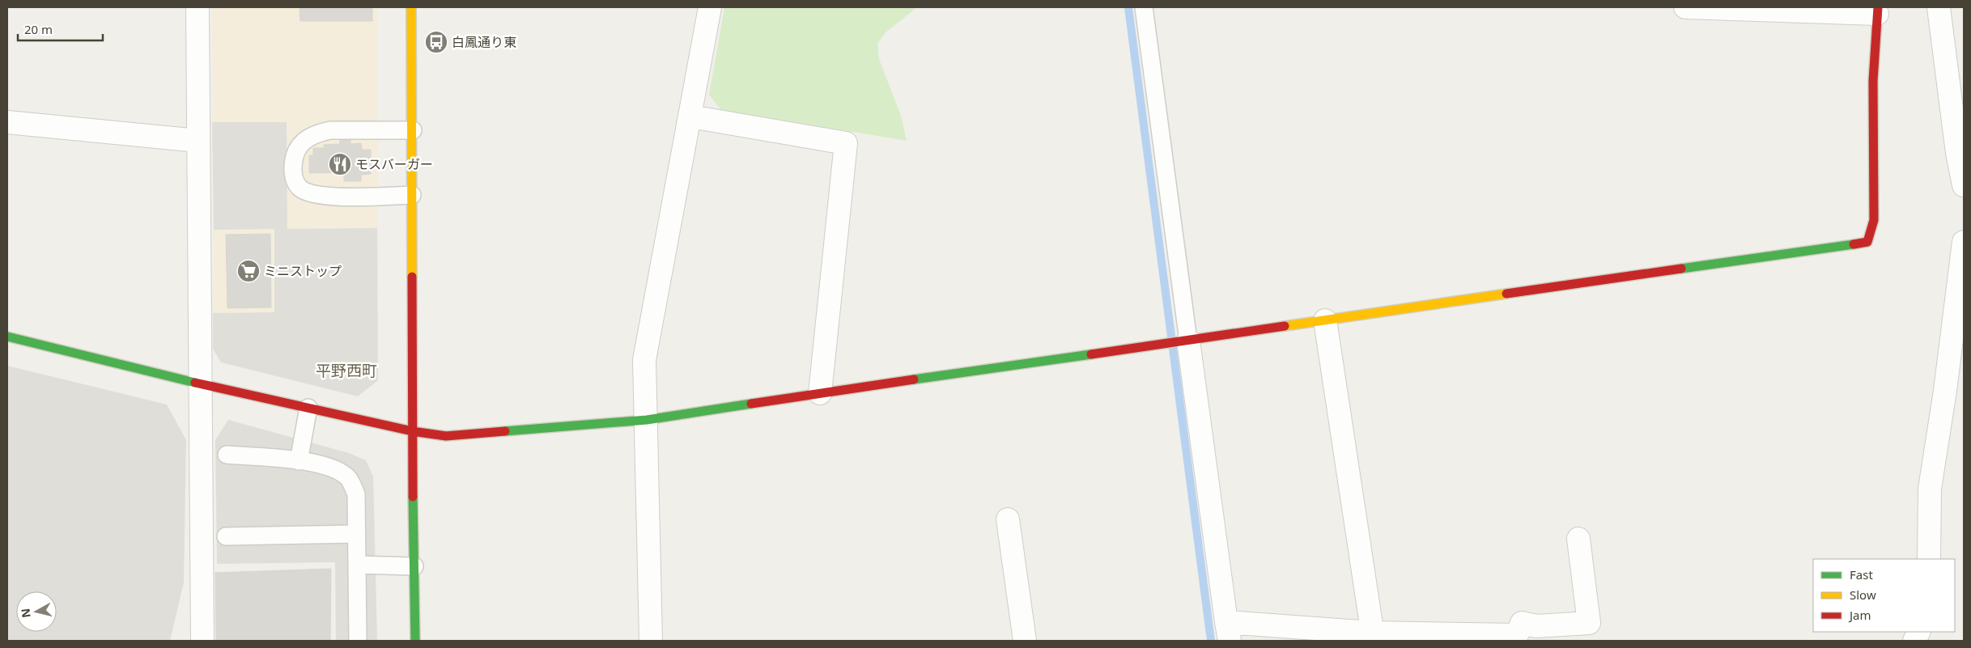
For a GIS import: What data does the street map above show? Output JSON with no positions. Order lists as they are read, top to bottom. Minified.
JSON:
{"districts":["平野西町"],"places":{"bus stop":["白鳳通り東"],"restaurant":["モスバーガー"],"supermarket":["ミニストップ"]},"legend":["Fast","Slow","Jam"],"scale_bar":"20 m","north":"left"}
